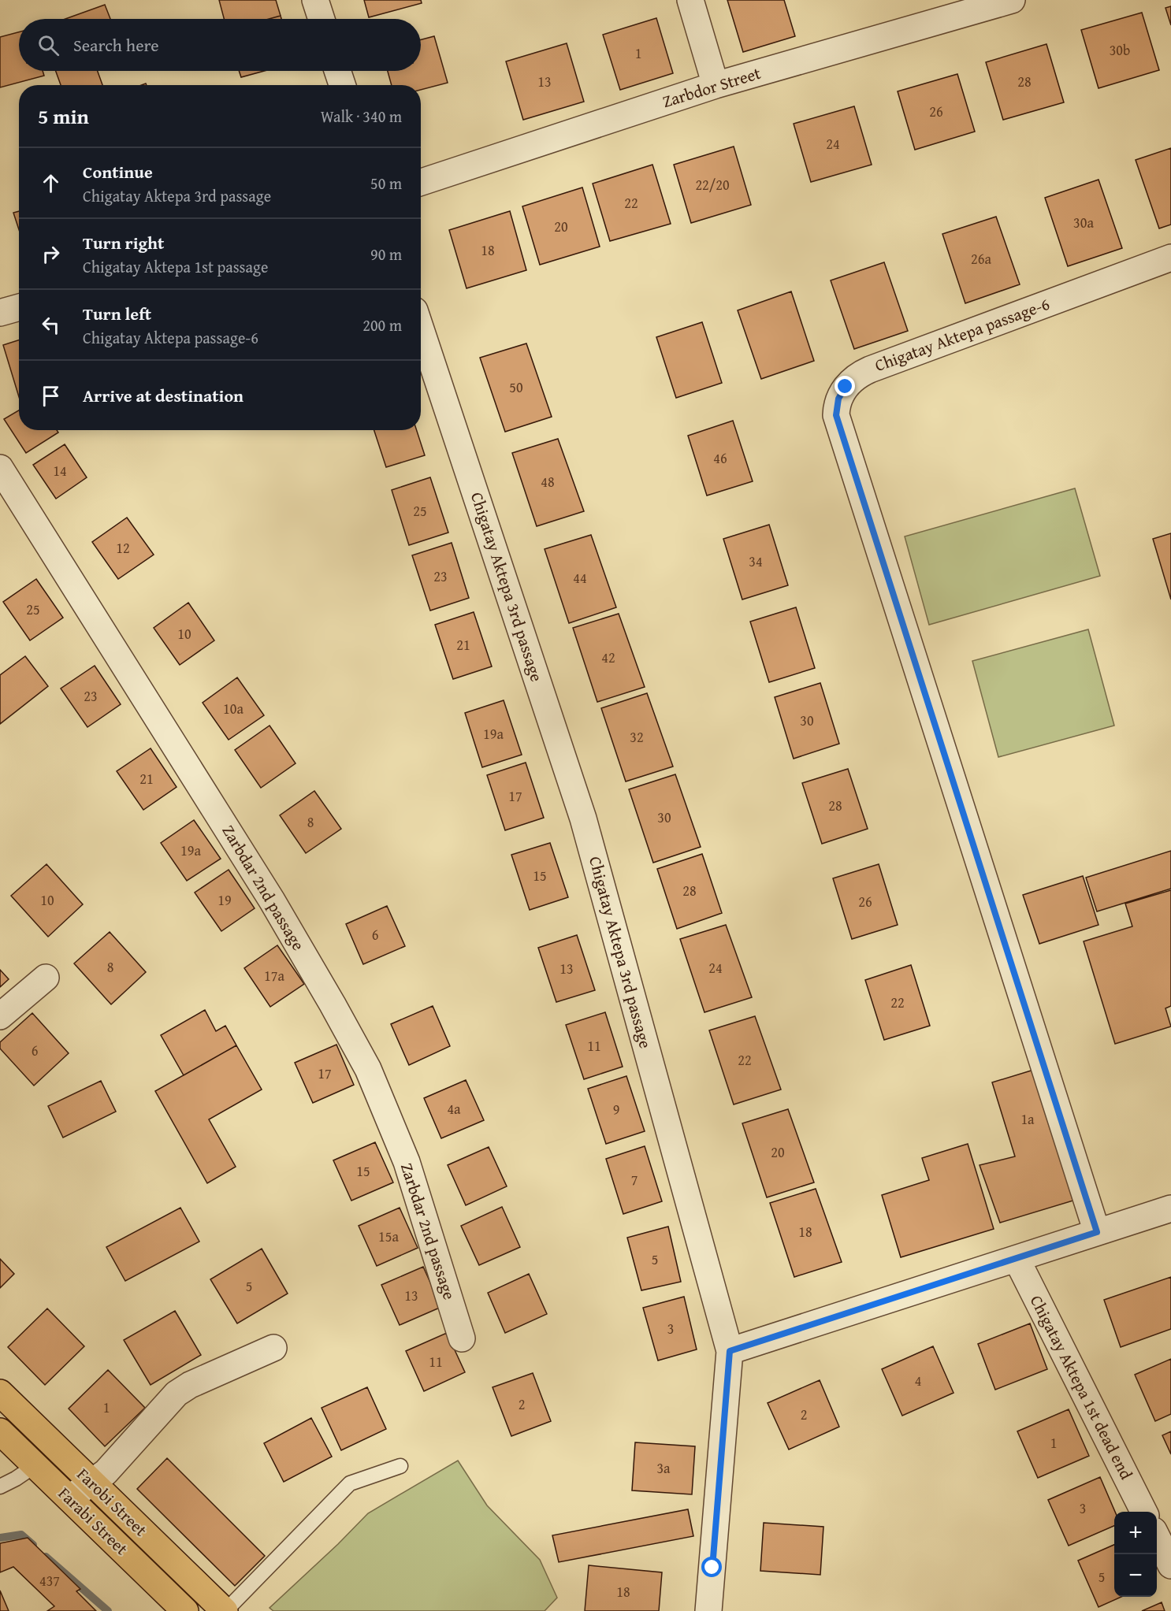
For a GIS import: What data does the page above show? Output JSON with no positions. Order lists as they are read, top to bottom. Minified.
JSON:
{"streets":{"main road":["Farobi Street","Farabi Street"],"street":["Zarbdor Street","Chigatay Aktepa passage-6","Chigatay Aktepa 3rd passage","Zarbdar 2nd passage","Chigatay Aktepa 1st dead end"]},"house_numbers":["30b","1","13","28","26","24","22/20","22","30a","20","18","26a","50","46","14","48","25","12","34","23","44","25","10","21","42","23","10a","30","19a","32","21","17","28","30","8","19a","15","28","10","19","26","6","8","24","13","17a","22","11","6","22","17","4a","9","1a","20","15","7","18","15a","5","5","13","3","11","4","2","1","2","1","3a","3","5","437","18"],"page":{"search":"Search here","heading":["5 min","Walk · 340 m"],"list":[["Continue","Chigatay Aktepa 3rd passage","50 m"],["Turn right","Chigatay Aktepa 1st passage","90 m"],["Turn left","Chigatay Aktepa passage-6","200 m"],"Arrive at destination"],"map_buttons":["+","−"]}}
